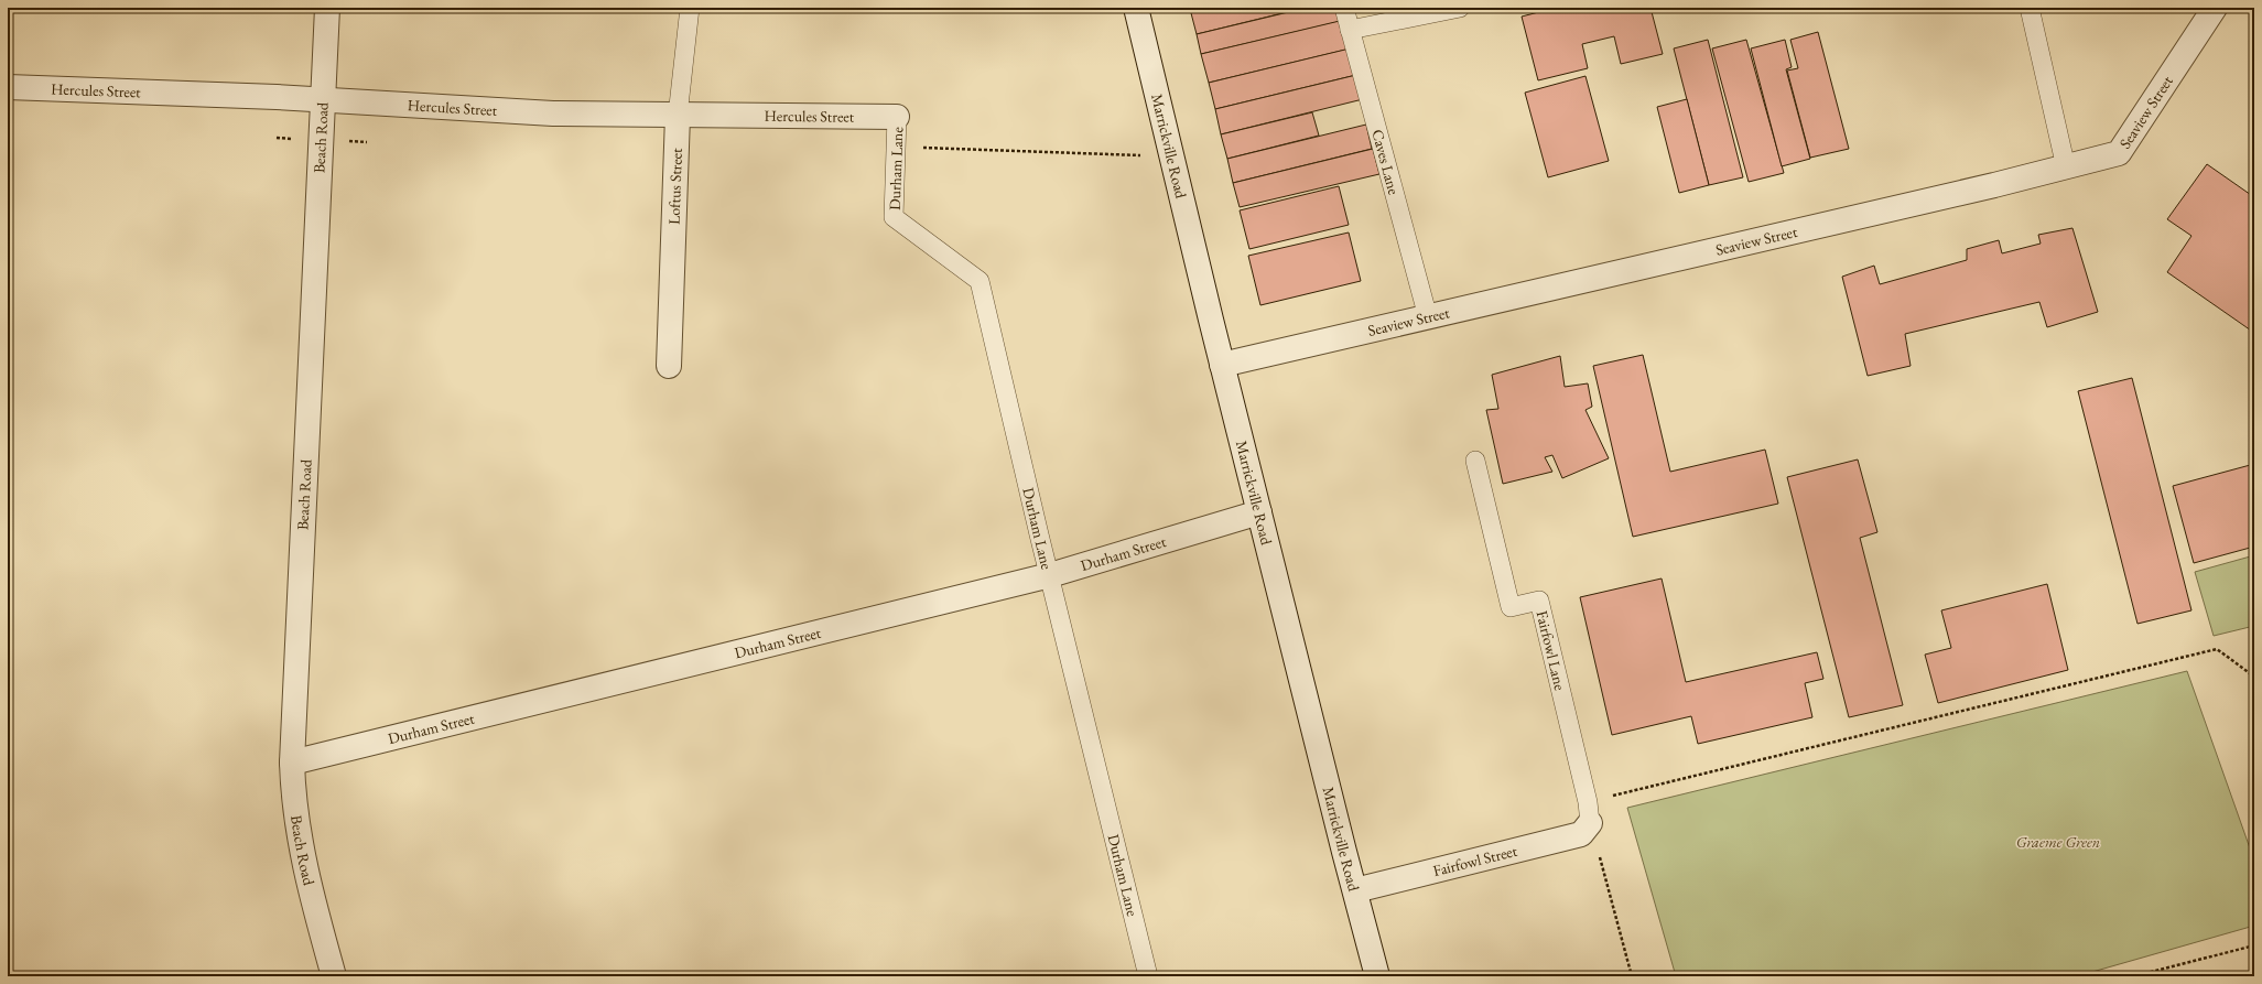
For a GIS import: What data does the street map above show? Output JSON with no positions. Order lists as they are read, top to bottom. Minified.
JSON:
{"streets":{"street":["Hercules Street","Seaview Street","Beach Road","Marrickville Road","Loftus Street","Durham Street","Fairfowl Street"],"lane":["Caves Lane","Durham Lane","Fairfowl Lane"]},"crossings":[["Hercules Street","Beach Road"],["Hercules Street","Durham Lane"],["Hercules Street","Loftus Street"],["Seaview Street","Marrickville Road"],["Seaview Street","Caves Lane"],["Beach Road","Durham Street"],["Marrickville Road","Durham Street"],["Marrickville Road","Fairfowl Street"],["Durham Lane","Durham Street"],["Fairfowl Lane","Fairfowl Street"]],"parks":["Graeme Green"]}
